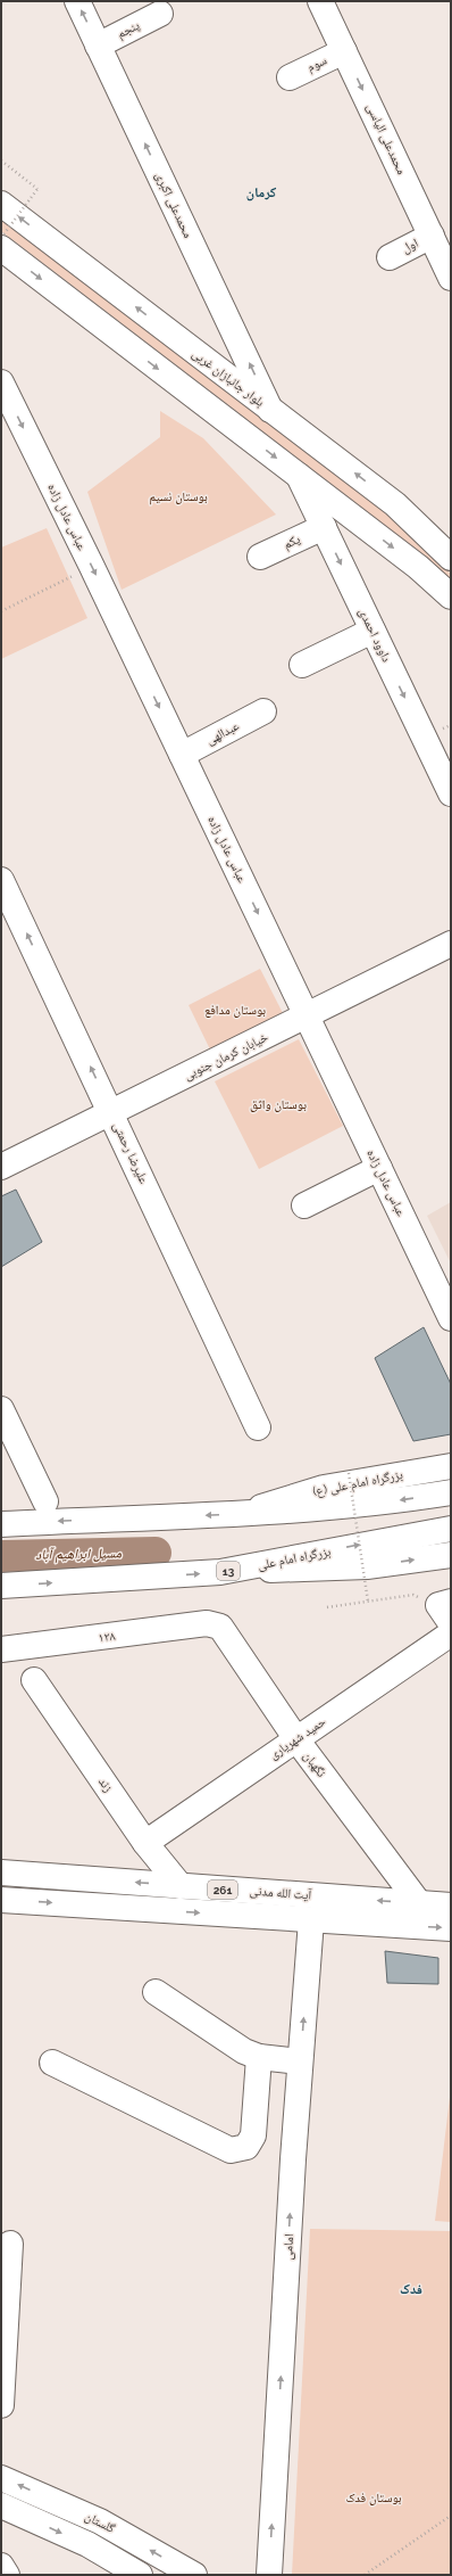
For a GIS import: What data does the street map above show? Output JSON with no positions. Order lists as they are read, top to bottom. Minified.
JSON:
{"streets":{"main road":["پنجم","سوم","محمدعلی الیاسی","محمدعلی اکبری","اول","بلوار جانبازان غربی","عباس عادل زاده","یکم","داوود احمدی","عبدالهی","خیابان کرمان جنوبی","علیرضا رحمتی","بزرگراه امام علی (ع)","بزرگراه امام علی","13","۱۲۸","حمید شهریاری","نگهبان","زند","261","آیت الله مدنی","امامی","گلستان"]},"crossings":[["پنجم","محمدعلی اکبری"],["سوم","محمدعلی الیاسی"],["محمدعلی الیاسی","اول"],["محمدعلی اکبری","بلوار جانبازان غربی"],["عباس عادل زاده","عبدالهی"],["عباس عادل زاده","خیابان کرمان جنوبی"],["یکم","داوود احمدی"],["خیابان کرمان جنوبی","علیرضا رحمتی"],["۱۲۸","نگهبان"],["حمید شهریاری","نگهبان"],["حمید شهریاری","زند"],["نگهبان","آیت الله مدنی"],["زند","آیت الله مدنی"],["261","آیت الله مدنی"],["261","امامی"],["آیت الله مدنی","امامی"]],"one_way":["محمدعلی الیاسی","محمدعلی اکبری","عباس عادل زاده","داوود احمدی","علیرضا رحمتی","امامی"],"districts":["کرمان","فدک"],"water":["مسیل ابراهیم آباد"],"parks":["بوستان نسیم","بوستان مدافع","بوستان واثق","بوستان فدک"]}
